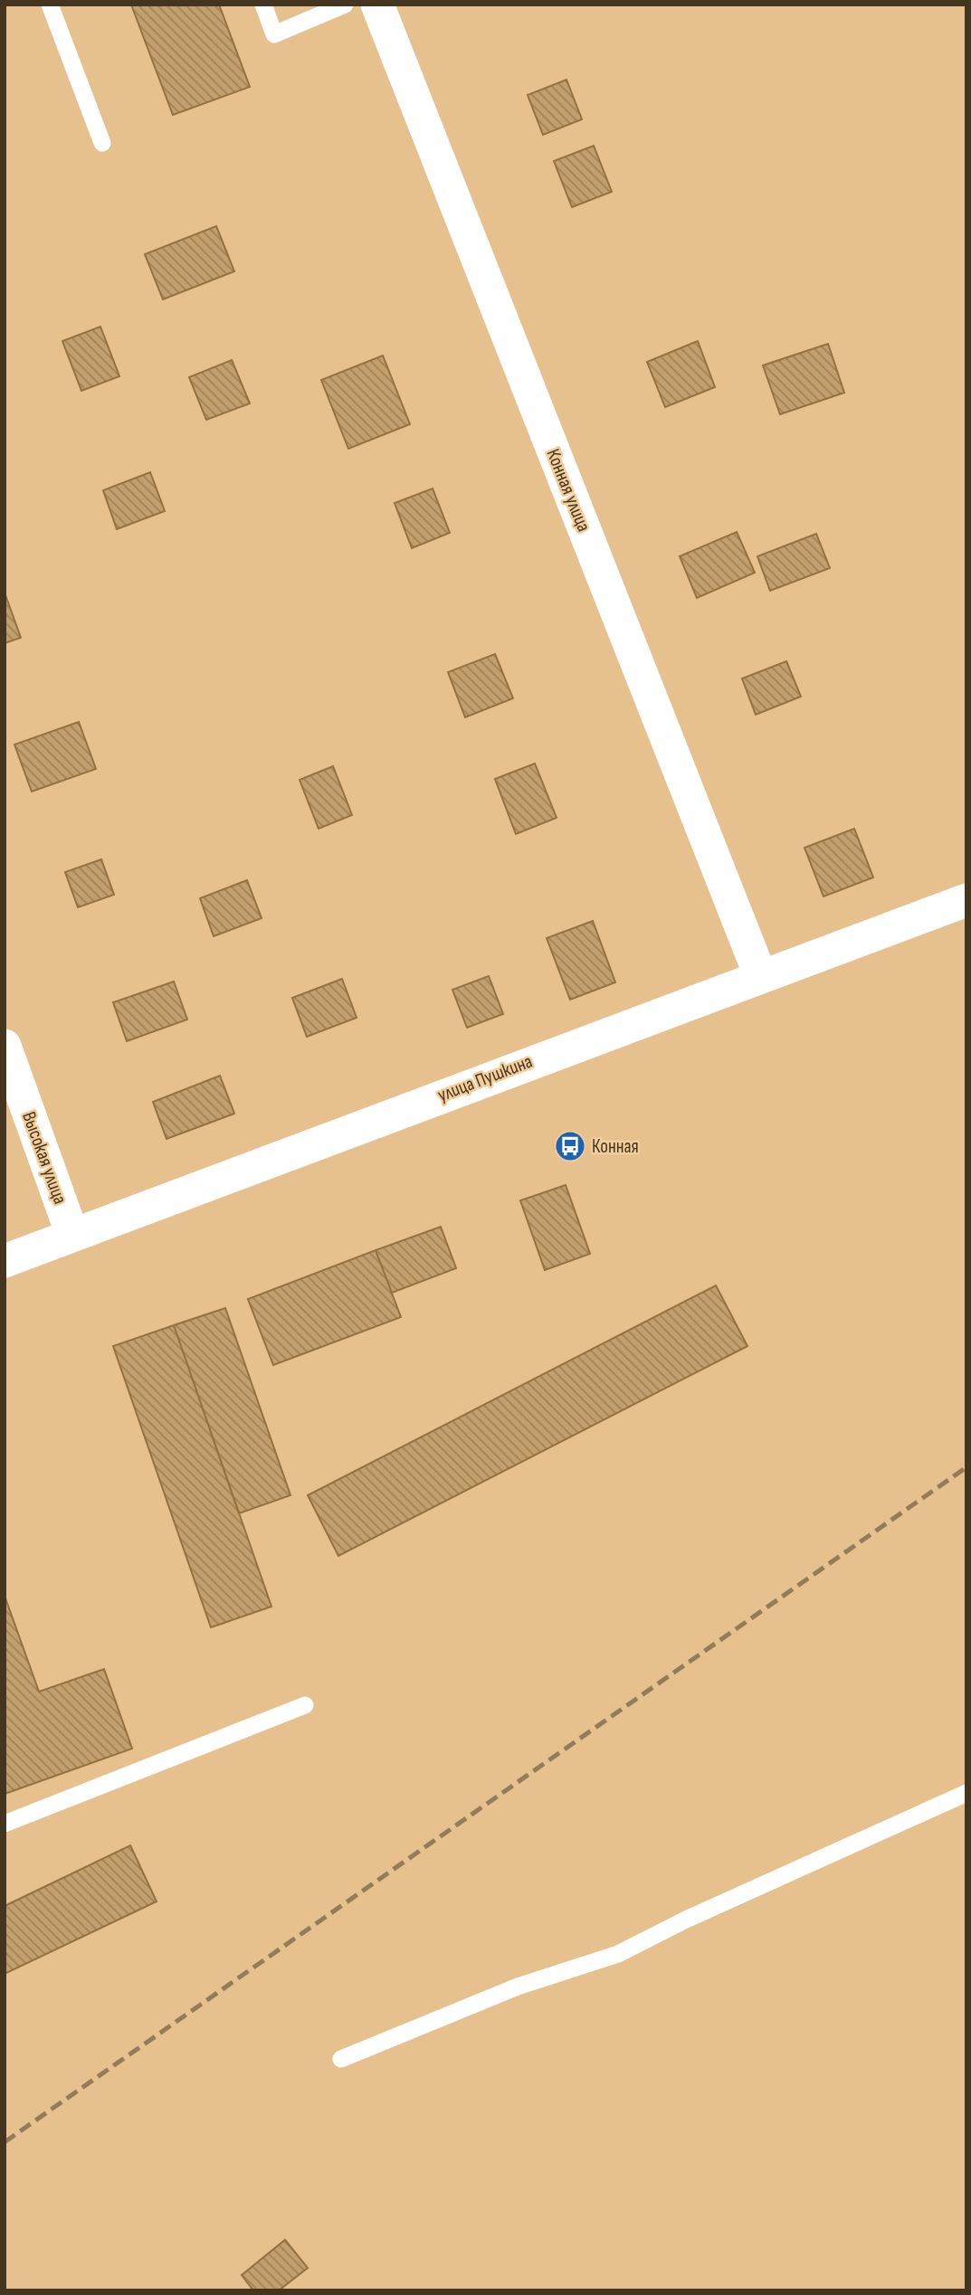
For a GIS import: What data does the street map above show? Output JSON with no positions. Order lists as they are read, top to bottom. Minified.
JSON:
{"streets":{"street":["Конная улица","улица Пушкина","Высокая улица"]},"crossings":[["Конная улица","улица Пушкина"],["улица Пушкина","Высокая улица"]],"places":{"bus stop":["Конная"]}}
